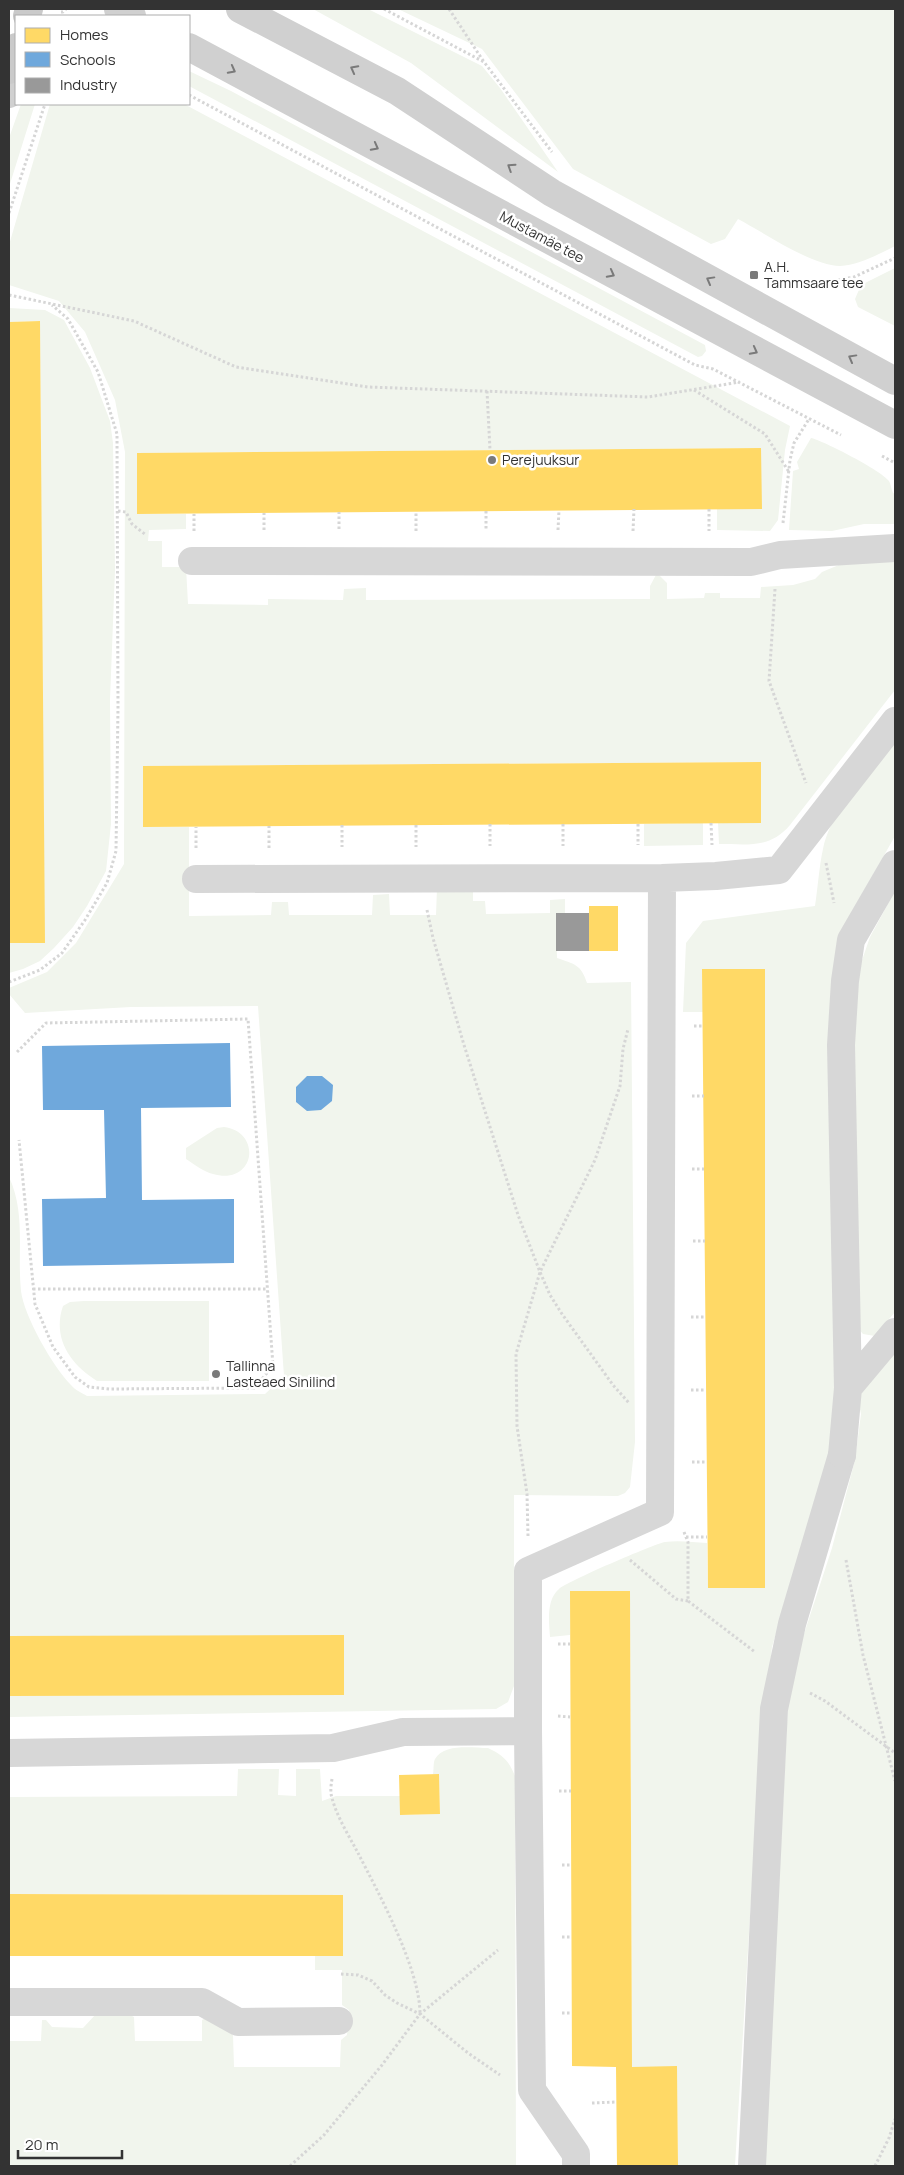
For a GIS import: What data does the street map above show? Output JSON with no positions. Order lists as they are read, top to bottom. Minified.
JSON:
{"streets":{"main road":["Mustamäe tee"]},"places":{"transit":["A.H. Tammsaare tee"],"other":["Perejuuksur","Tallinna Lasteaed Sinilind"]},"legend":["Homes","Schools","Industry"],"scale_bar":"20 m"}
